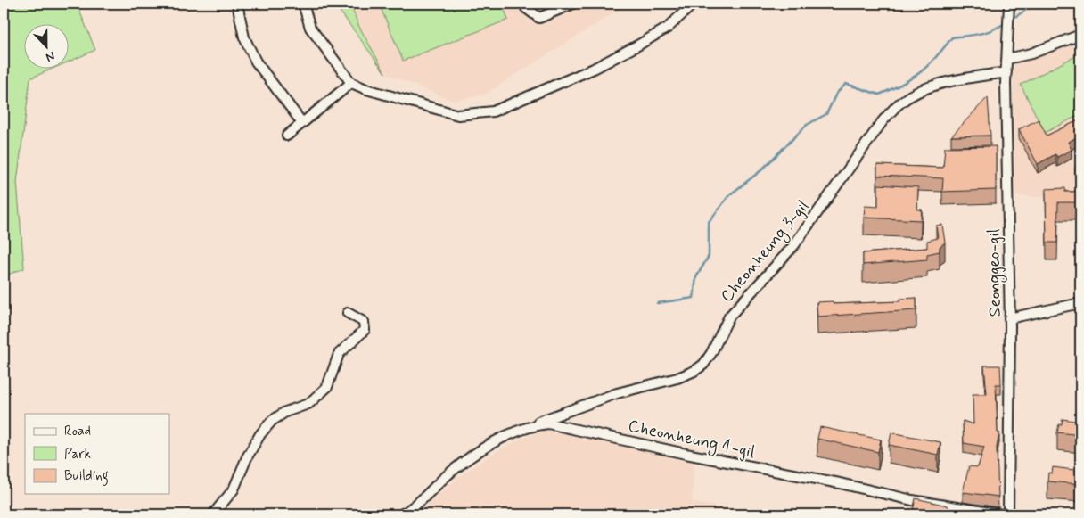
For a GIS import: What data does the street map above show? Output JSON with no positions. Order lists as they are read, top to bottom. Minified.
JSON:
{"streets":{"street":["Cheonheung 3-gil","Seonggeo-gil","Cheonheung 4-gil"]},"crossings":[["Cheonheung 3-gil","Seonggeo-gil"],["Cheonheung 3-gil","Cheonheung 4-gil"]],"legend":["Road","Park","Building"],"north":"bottom"}
